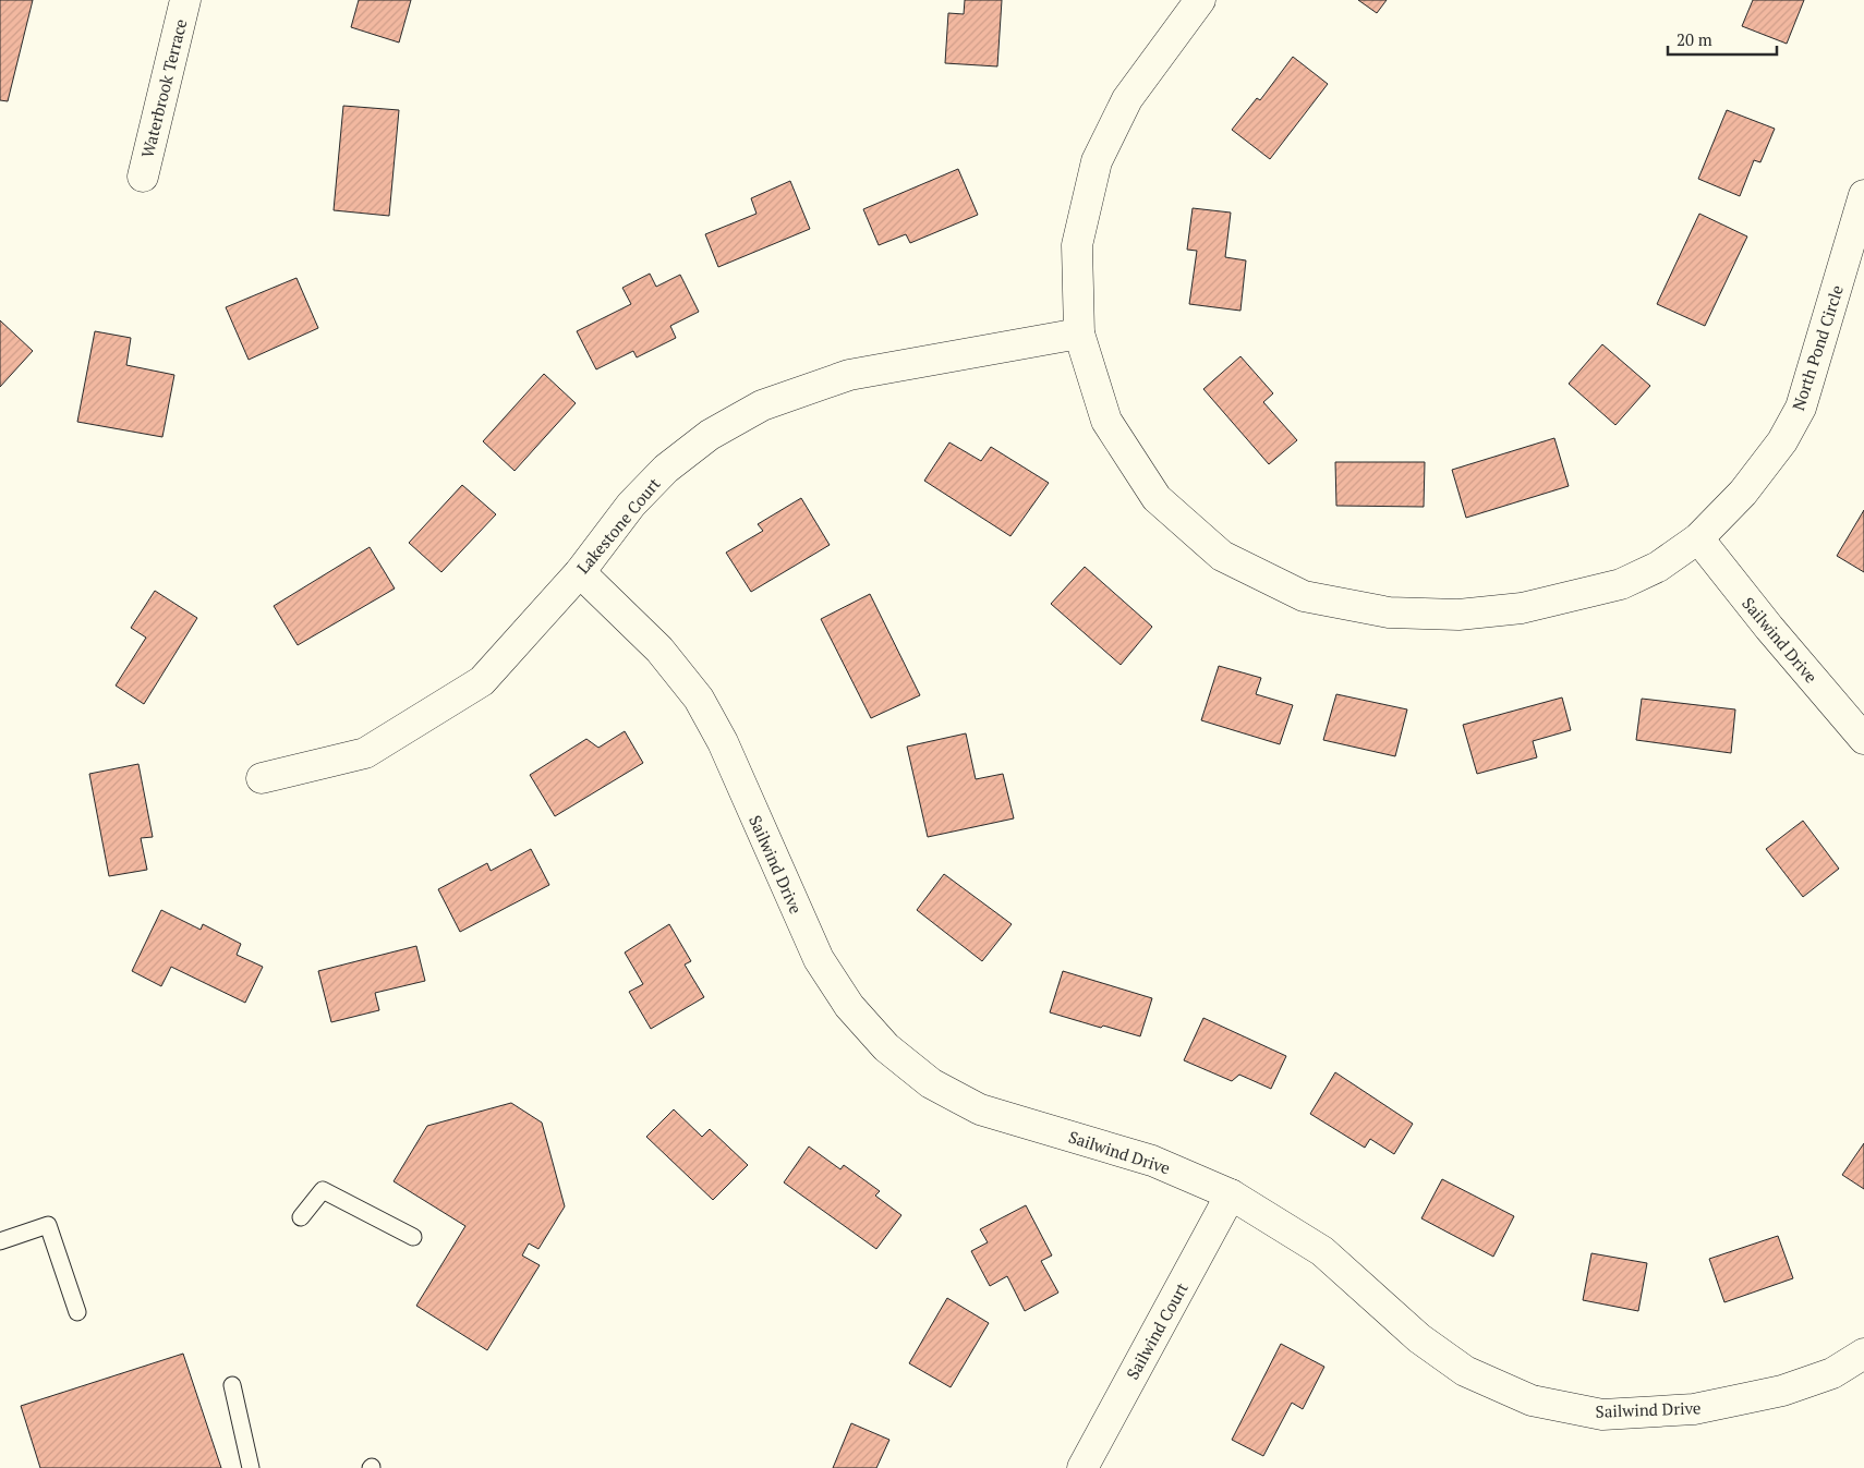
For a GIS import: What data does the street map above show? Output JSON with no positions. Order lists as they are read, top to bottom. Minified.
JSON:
{"streets":{"street":["Waterbrook Terrace","North Pond Circle","Lakestone Court","Sailwind Drive","Sailwind Court"]},"crossings":[["North Pond Circle","Lakestone Court"],["North Pond Circle","Sailwind Drive"],["Lakestone Court","Sailwind Drive"],["Sailwind Drive","Sailwind Court"]],"scale_bar":"20 m"}
